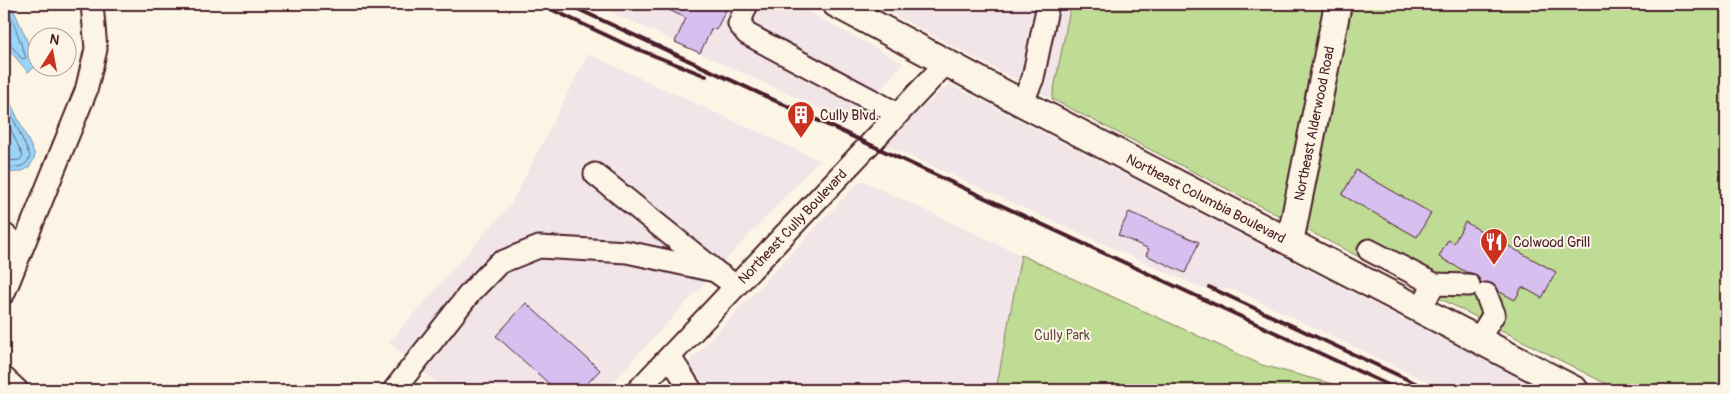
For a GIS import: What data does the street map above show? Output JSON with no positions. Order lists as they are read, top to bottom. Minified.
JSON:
{"streets":{"main road":["Northeast Alderwood Road","Northeast Columbia Boulevard"],"street":["Northeast Cully Boulevard"]},"crossings":[["Northeast Alderwood Road","Northeast Columbia Boulevard"],["Northeast Columbia Boulevard","Northeast Cully Boulevard"]],"parks":["Cully Park"],"places":{"building":["Cully Blvd."],"restaurant":["Colwood Grill"]},"north":"top"}
